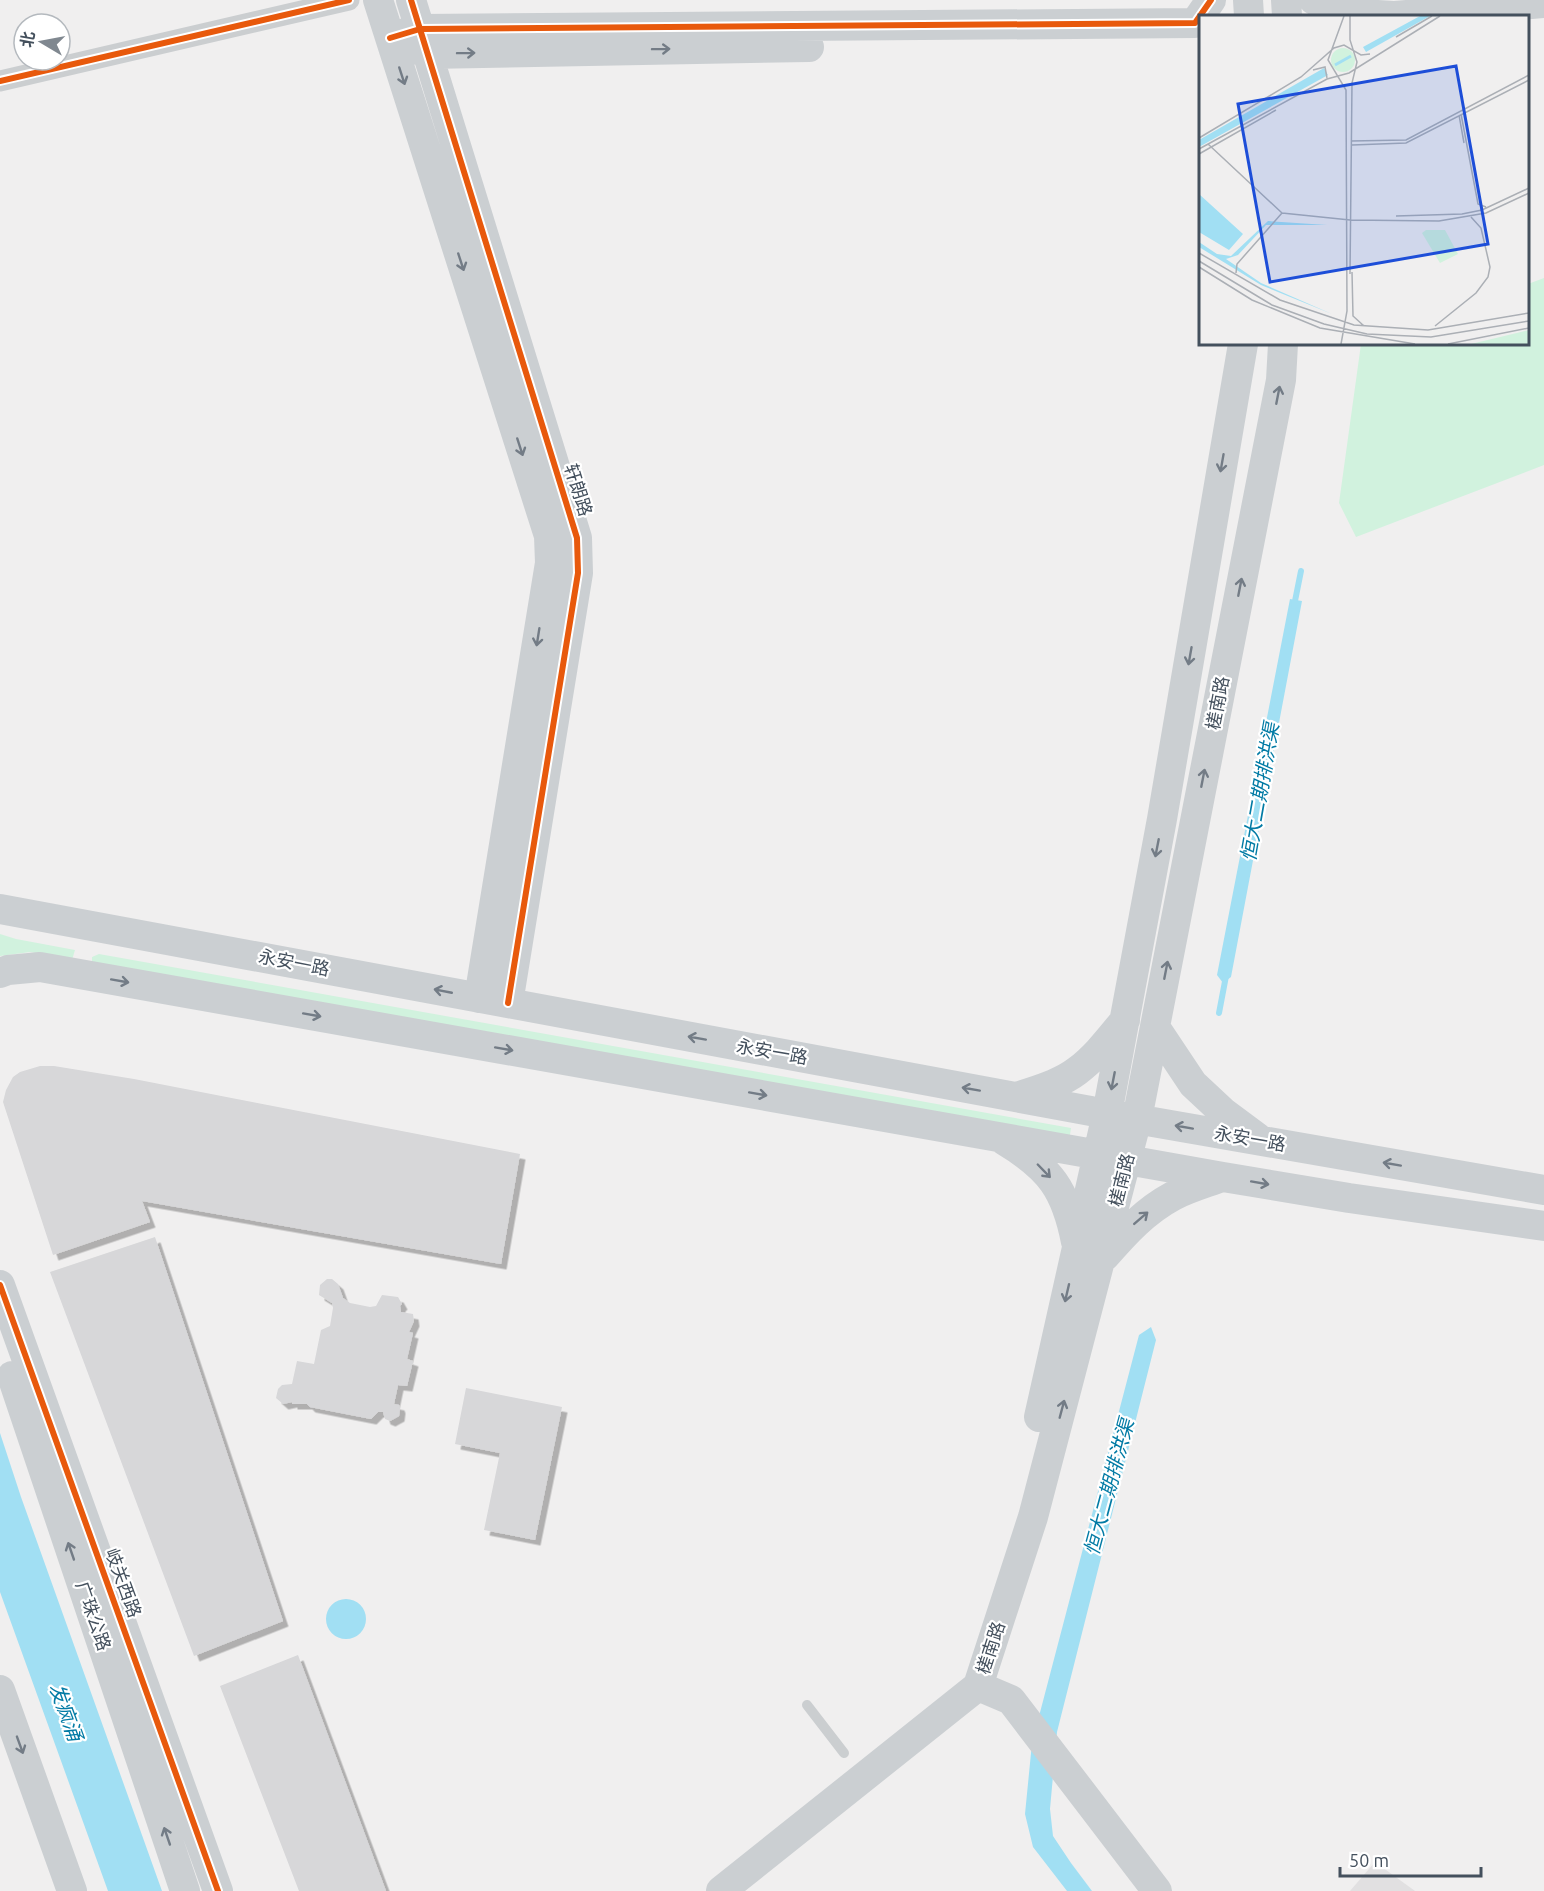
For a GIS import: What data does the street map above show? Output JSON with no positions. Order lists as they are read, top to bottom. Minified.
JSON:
{"streets":{"main road":["轩朗路","槎南路","永安一路","岐关西路","广珠公路"]},"crossings":[["轩朗路","永安一路"],["槎南路","永安一路"]],"water":["恒大二期排洪渠","发疯涌"],"scale_bar":"50 m","north":"left"}
